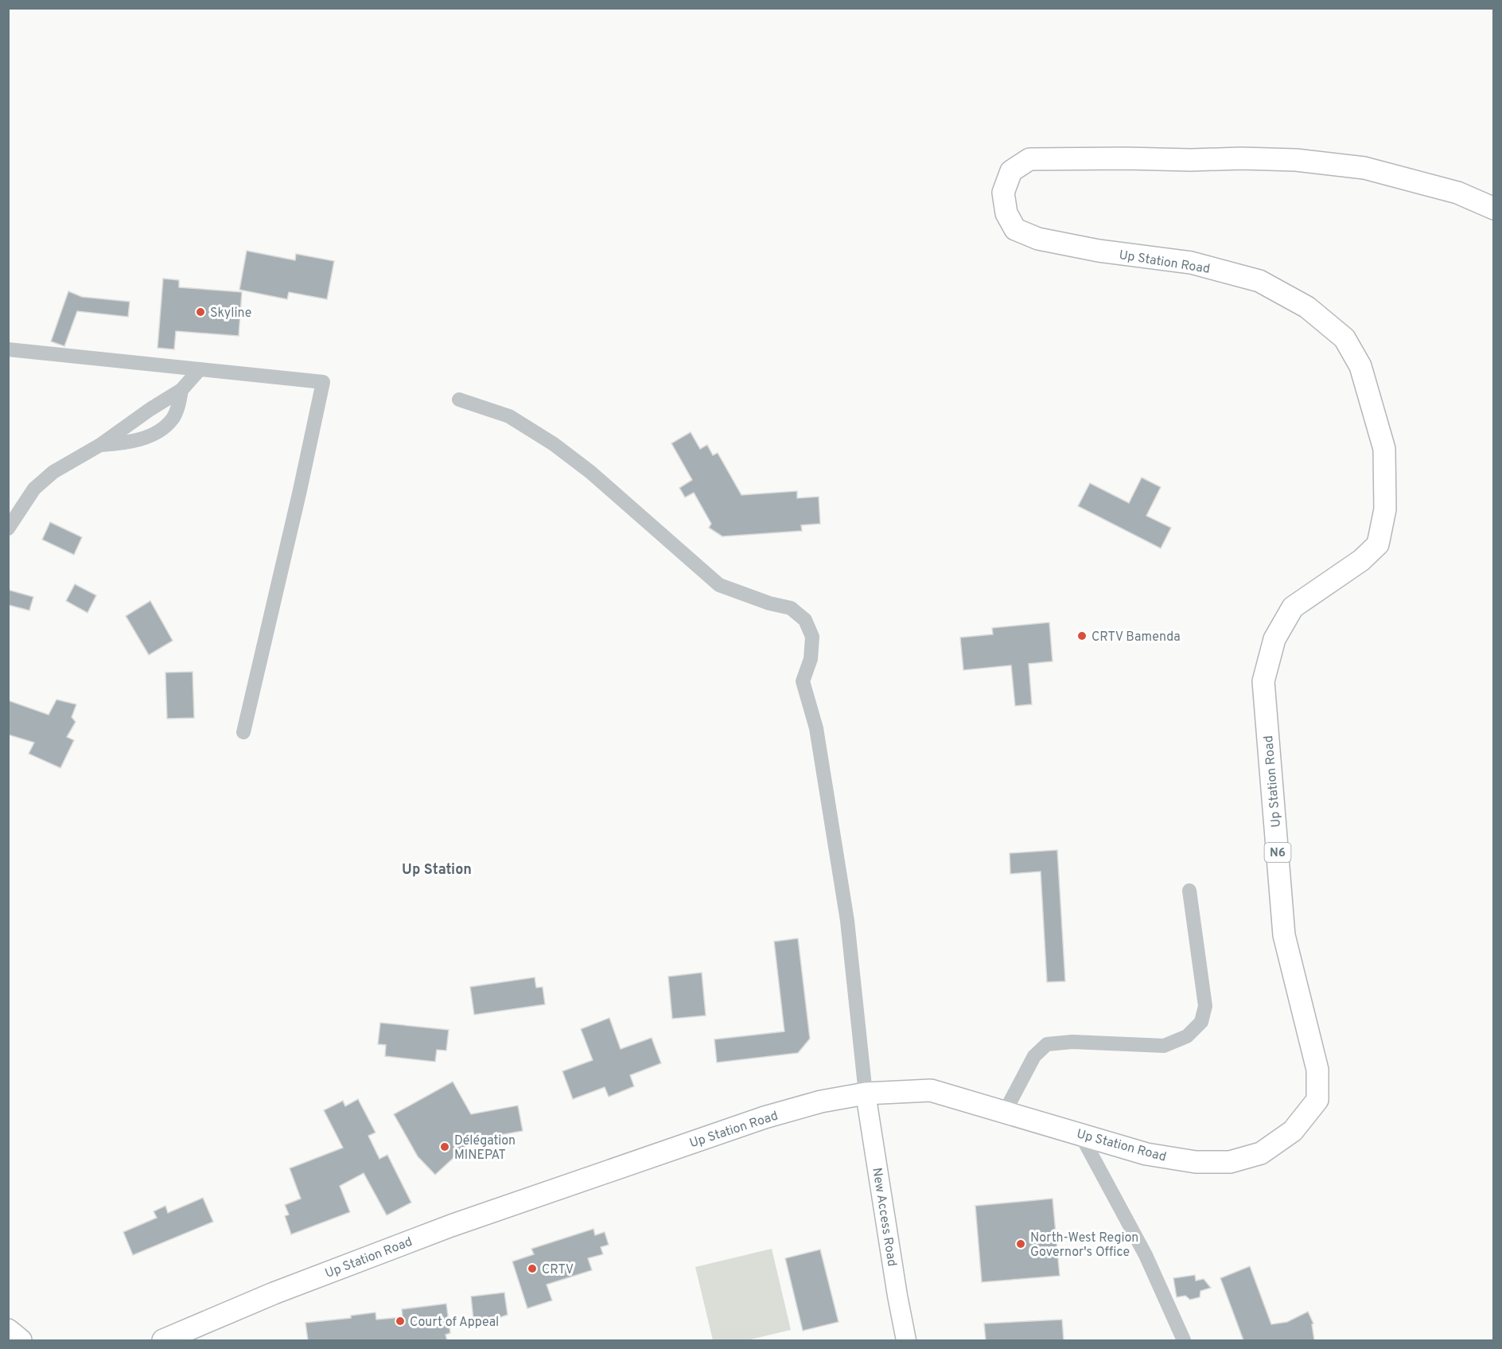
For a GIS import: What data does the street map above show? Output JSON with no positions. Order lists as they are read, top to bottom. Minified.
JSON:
{"streets":{"highway":["Up Station Road","N6"],"main road":["New Access Road"]},"crossings":[["Up Station Road","New Access Road"]],"districts":["Up Station"],"places":["Skyline","CRTV Bamenda","Délégation MINEPAT","North-West Region Governor's Office","CRTV","Court of Appeal"]}
